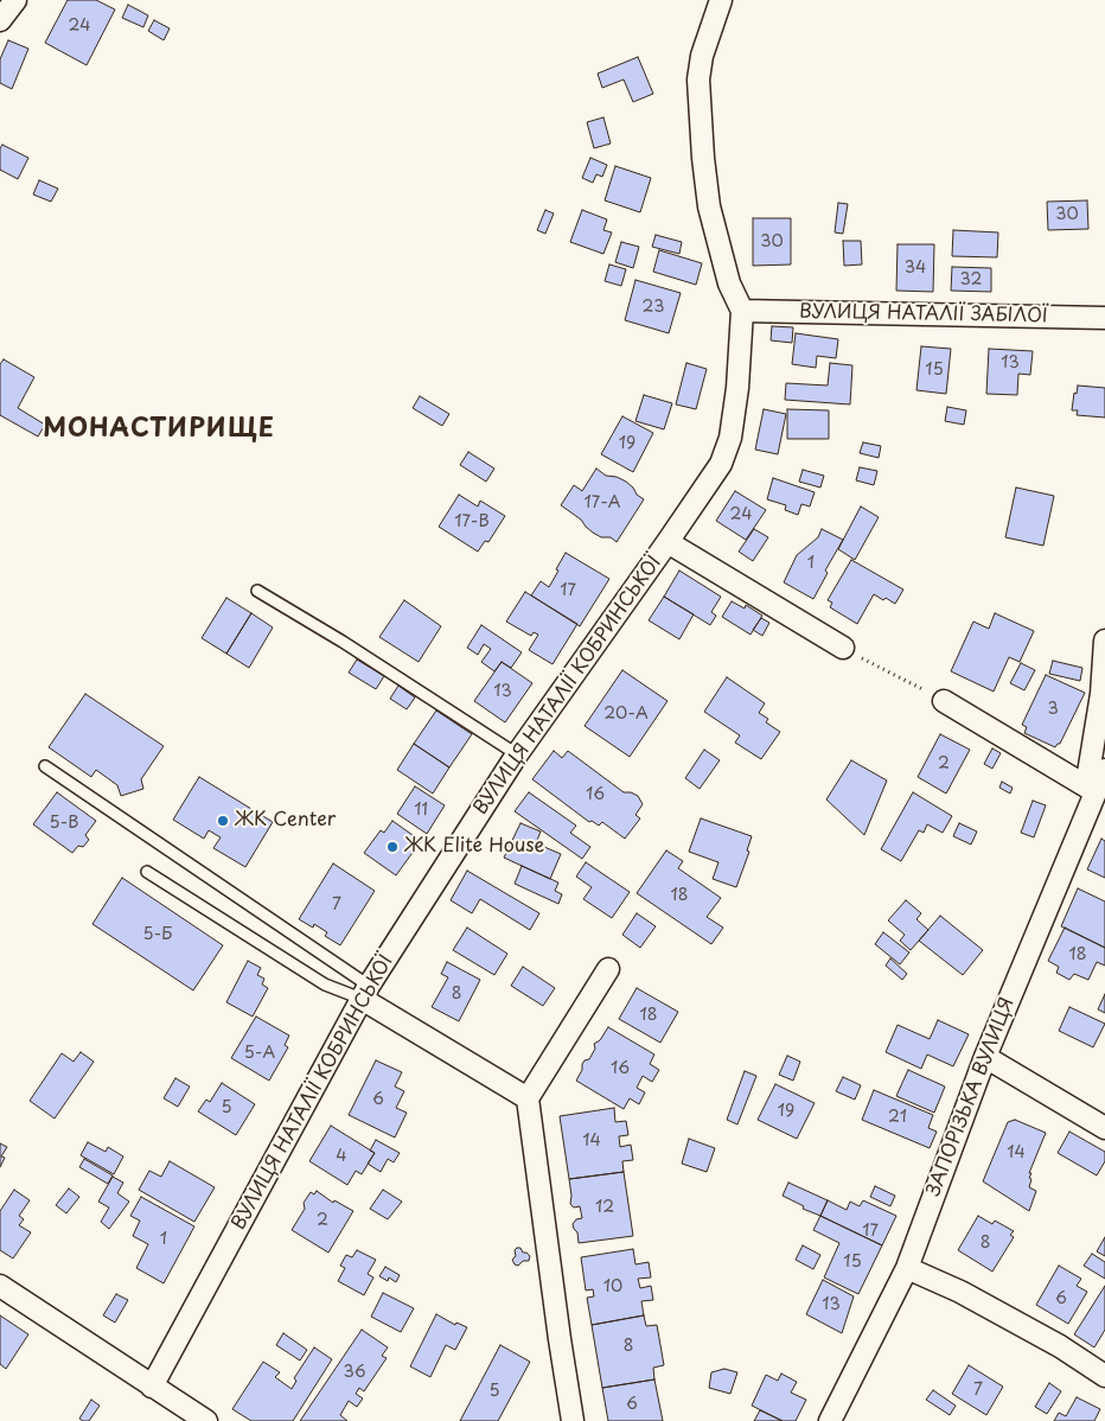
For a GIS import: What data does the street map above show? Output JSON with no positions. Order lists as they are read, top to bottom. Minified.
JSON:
{"streets":{"street":["ВУЛИЦЯ НАТАЛІЇ ЗАБІЛОЇ","ВУЛИЦЯ НАТАЛІЇ КОБРИНСЬКОЇ","ЗАПОРІЗЬКА ВУЛИЦЯ"]},"crossings":[["ВУЛИЦЯ НАТАЛІЇ ЗАБІЛОЇ","ВУЛИЦЯ НАТАЛІЇ КОБРИНСЬКОЇ"]],"districts":["МОНАСТИРИЩЕ"],"places":["ЖК Center","ЖК Elite House"],"house_numbers":["24","30","30","34","32","23","13","15","19","17-А","24","17-В","1","17","13","3","20-А","2","16","11","5-В","18","7","5-Б","18","8","18","5-А","16","6","5","19","21","14","14","4","12","2","17","1","8","15","10","6","13","8","36","7","5","6"]}
